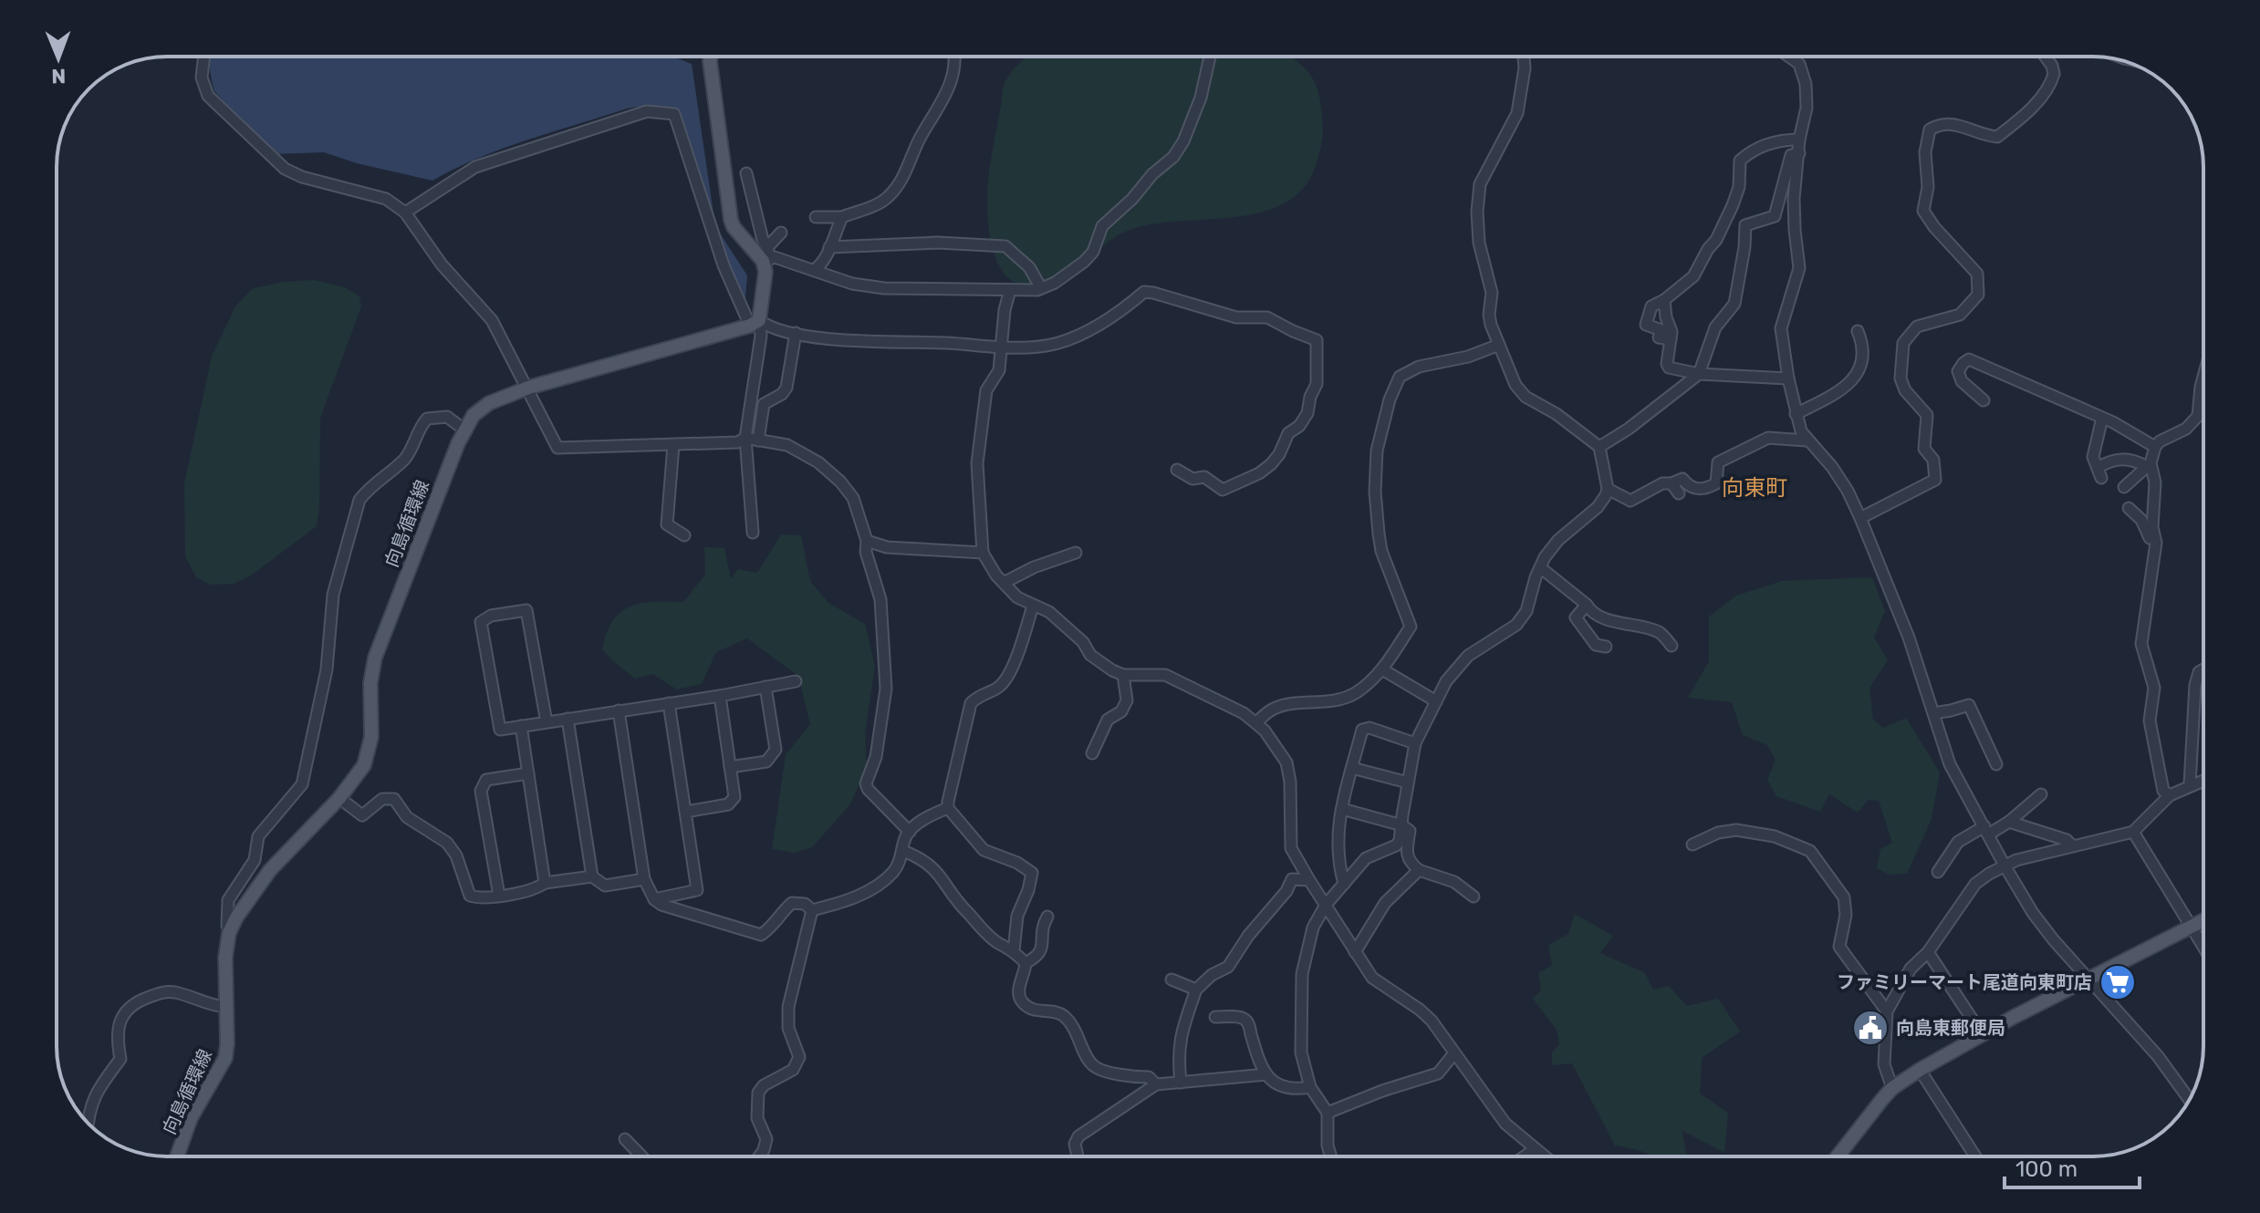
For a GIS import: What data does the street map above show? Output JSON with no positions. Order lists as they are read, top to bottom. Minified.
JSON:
{"streets":{"main road":["向島循環線"]},"districts":["向東町"],"places":{"supermarket":["ファミリーマート尾道向東町店"],"public building":["向島東郵便局"]},"scale_bar":"100 m","north":"bottom"}
